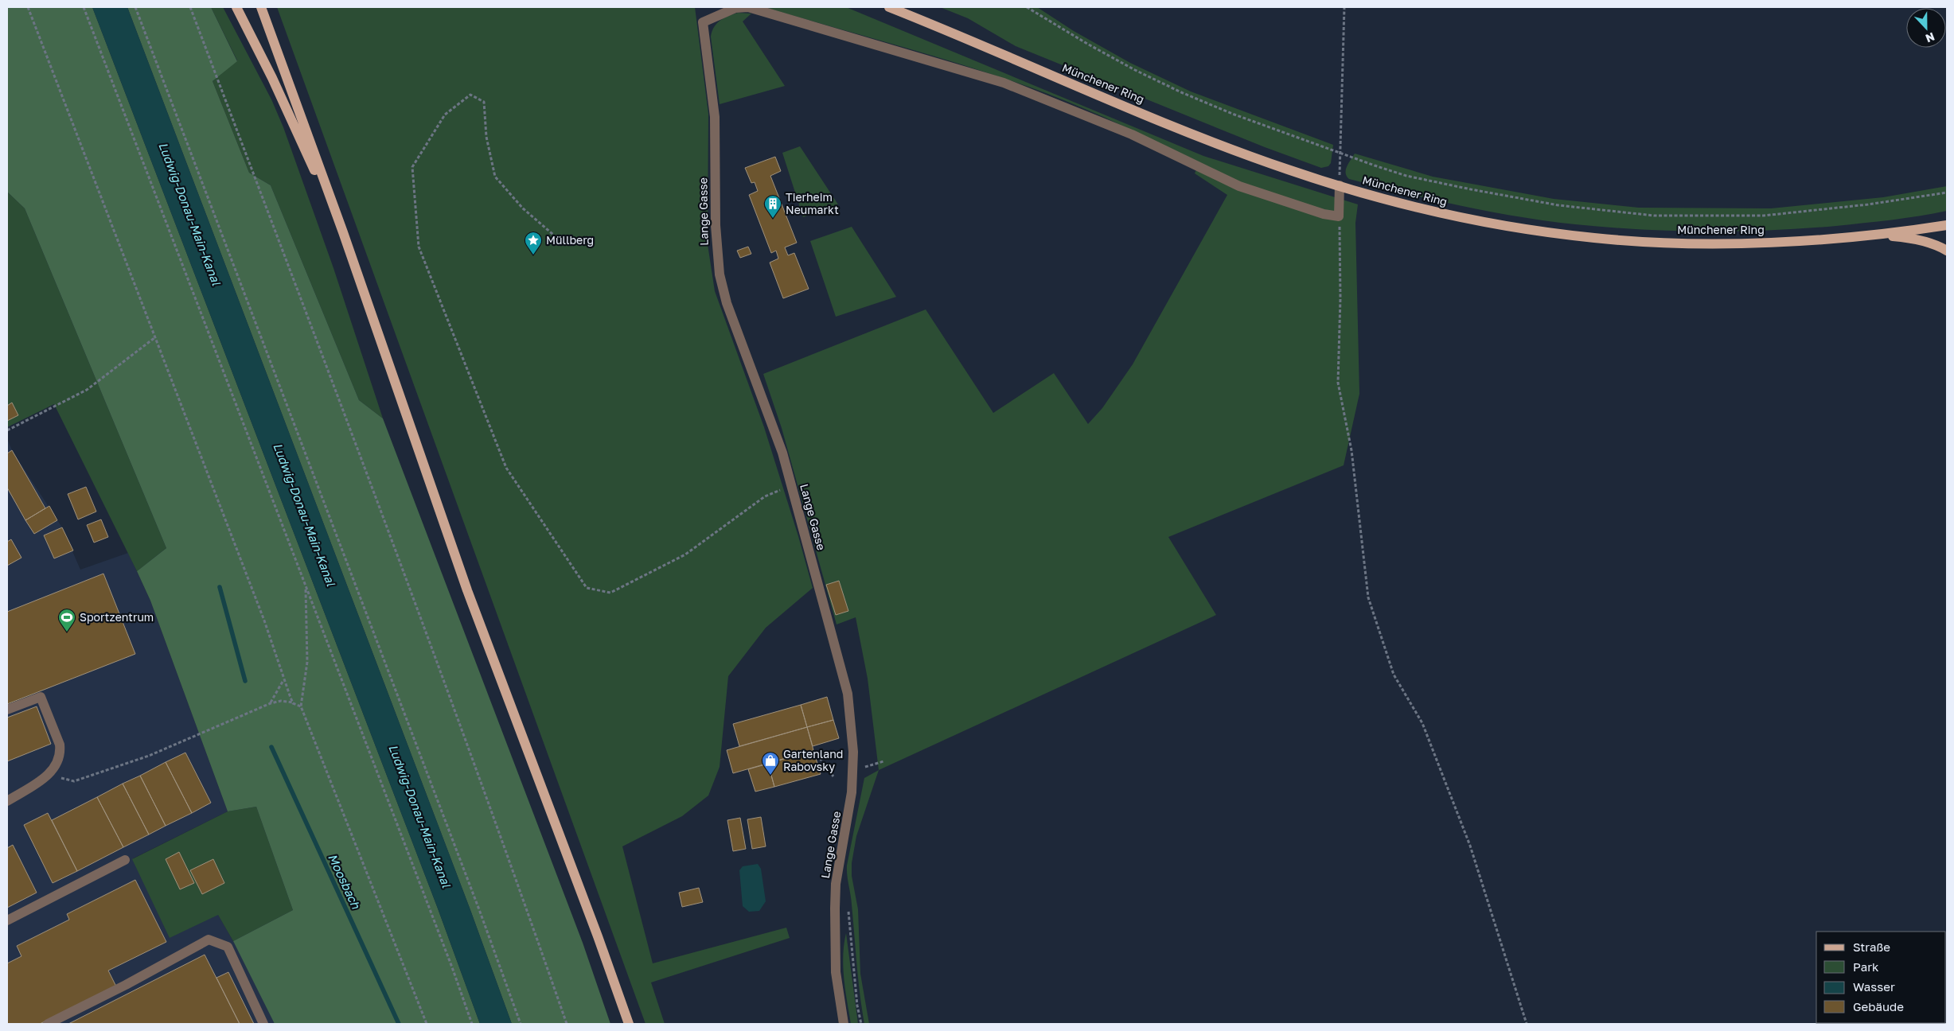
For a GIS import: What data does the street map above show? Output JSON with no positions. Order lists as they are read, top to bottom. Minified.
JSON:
{"streets":{"main road":["Münchener Ring"],"street":["Lange Gasse"]},"water":["Ludwig-Donau-Main-Kanal","Moosbach"],"places":{"building":["Tierheim Neumarkt"],"place":["Müllberg"],"sports":["Sportzentrum"],"shop":["Gartenland Rabovsky"]},"legend":["Straße","Park","Wasser","Gebäude"],"north":"bottom"}
